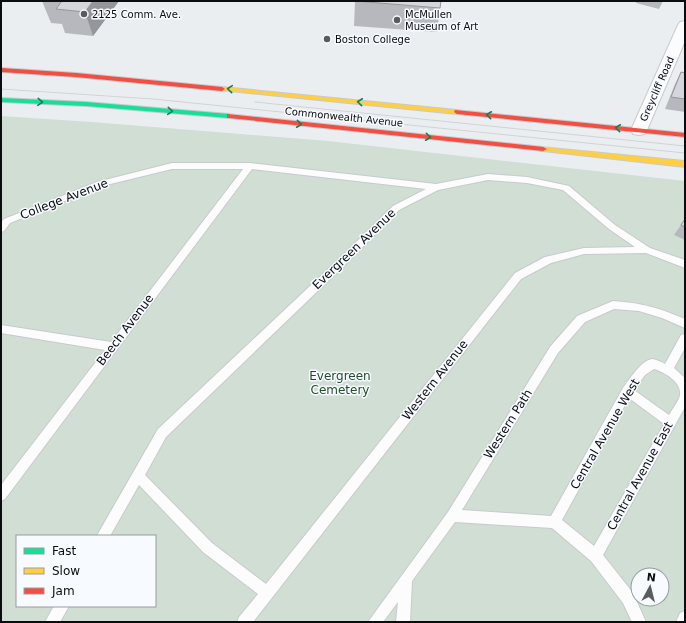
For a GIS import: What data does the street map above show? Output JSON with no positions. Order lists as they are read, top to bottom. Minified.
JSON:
{"streets":{"main road":["Commonwealth Avenue"],"street":["Greycliff Road"],"lane":["College Avenue","Evergreen Avenue","Beech Avenue","Western Avenue","Western Path","Central Avenue West","Central Avenue East"]},"crossings":[["Greycliff Road","Commonwealth Avenue"],["College Avenue","Evergreen Avenue"],["College Avenue","Beech Avenue"],["Evergreen Avenue","Western Avenue"]],"parks":["Evergreen Cemetery"],"places":["2125 Comm. Ave.","McMullen Museum of Art","Boston College"],"legend":["Fast","Slow","Jam"],"north":"top"}
